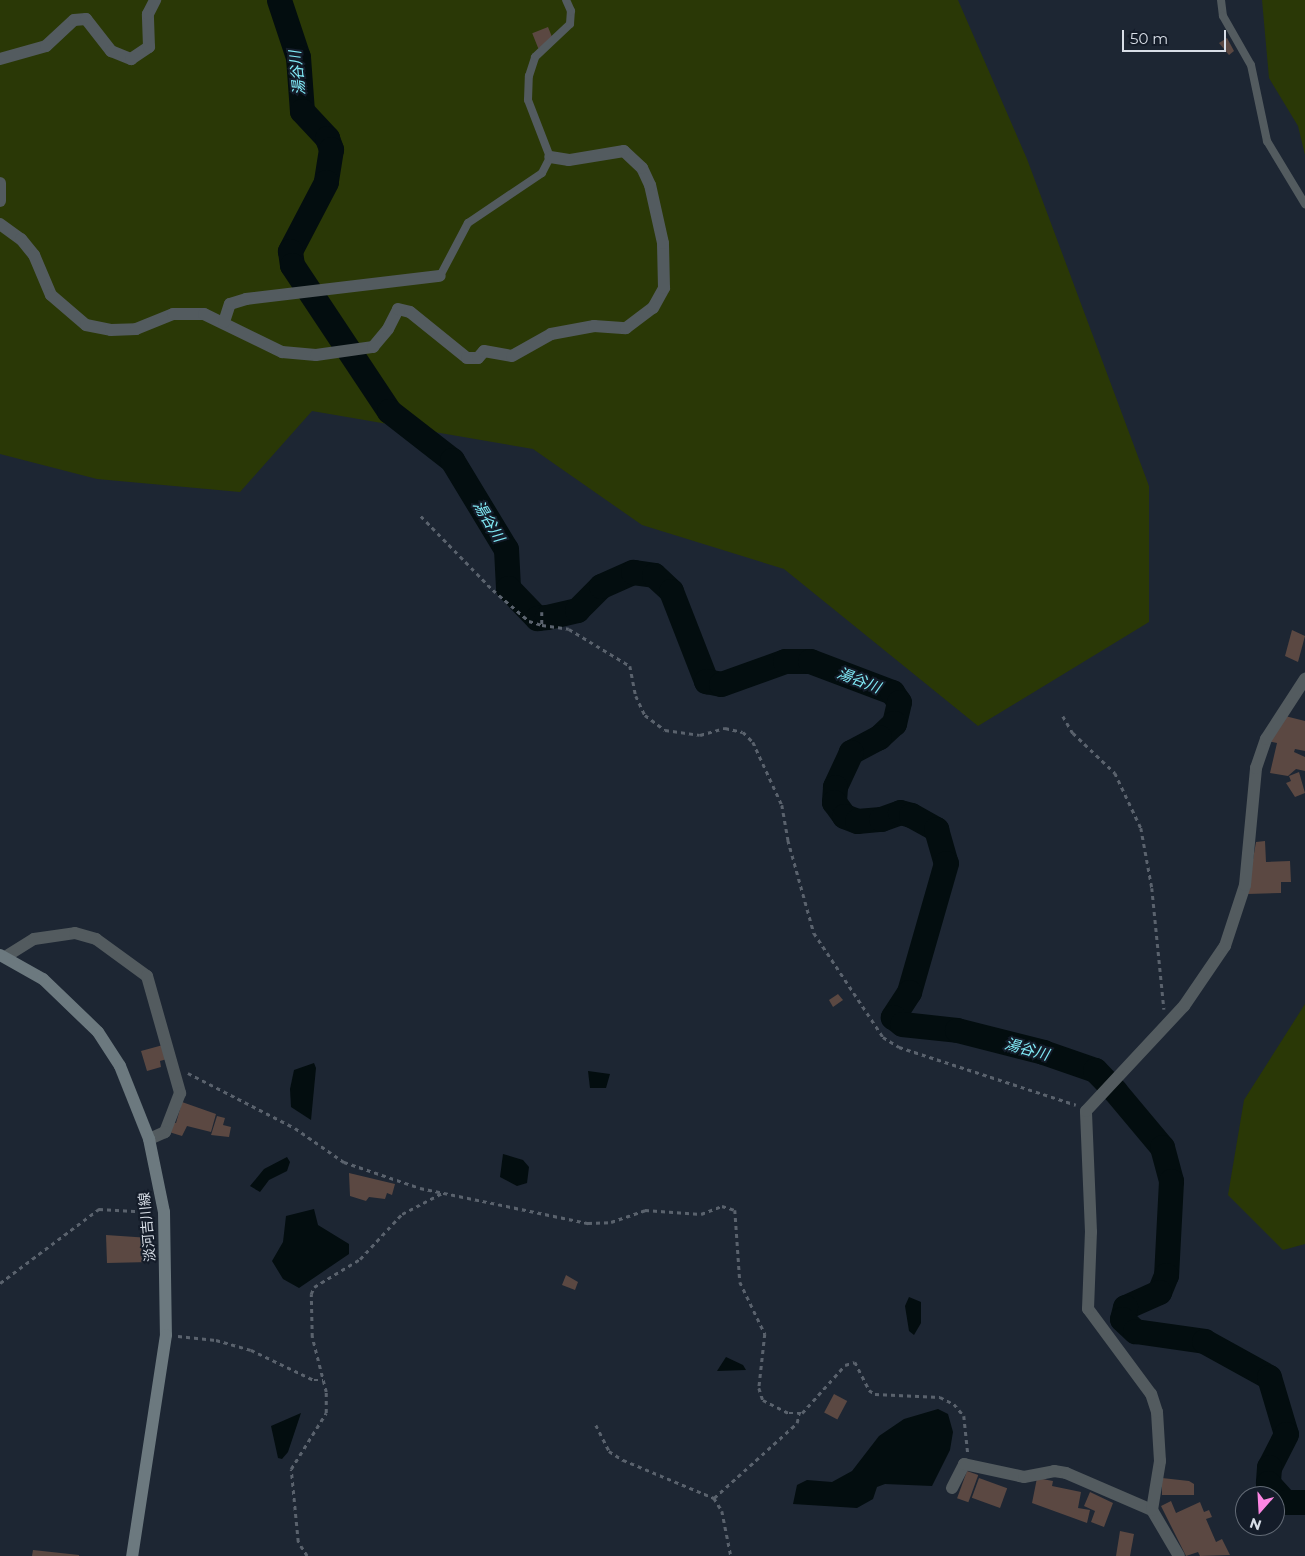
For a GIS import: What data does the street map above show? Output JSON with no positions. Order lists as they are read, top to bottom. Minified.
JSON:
{"streets":{"main road":["淡河吉川線"]},"water":["湯谷川"],"scale_bar":"50 m","north":"bottom"}
